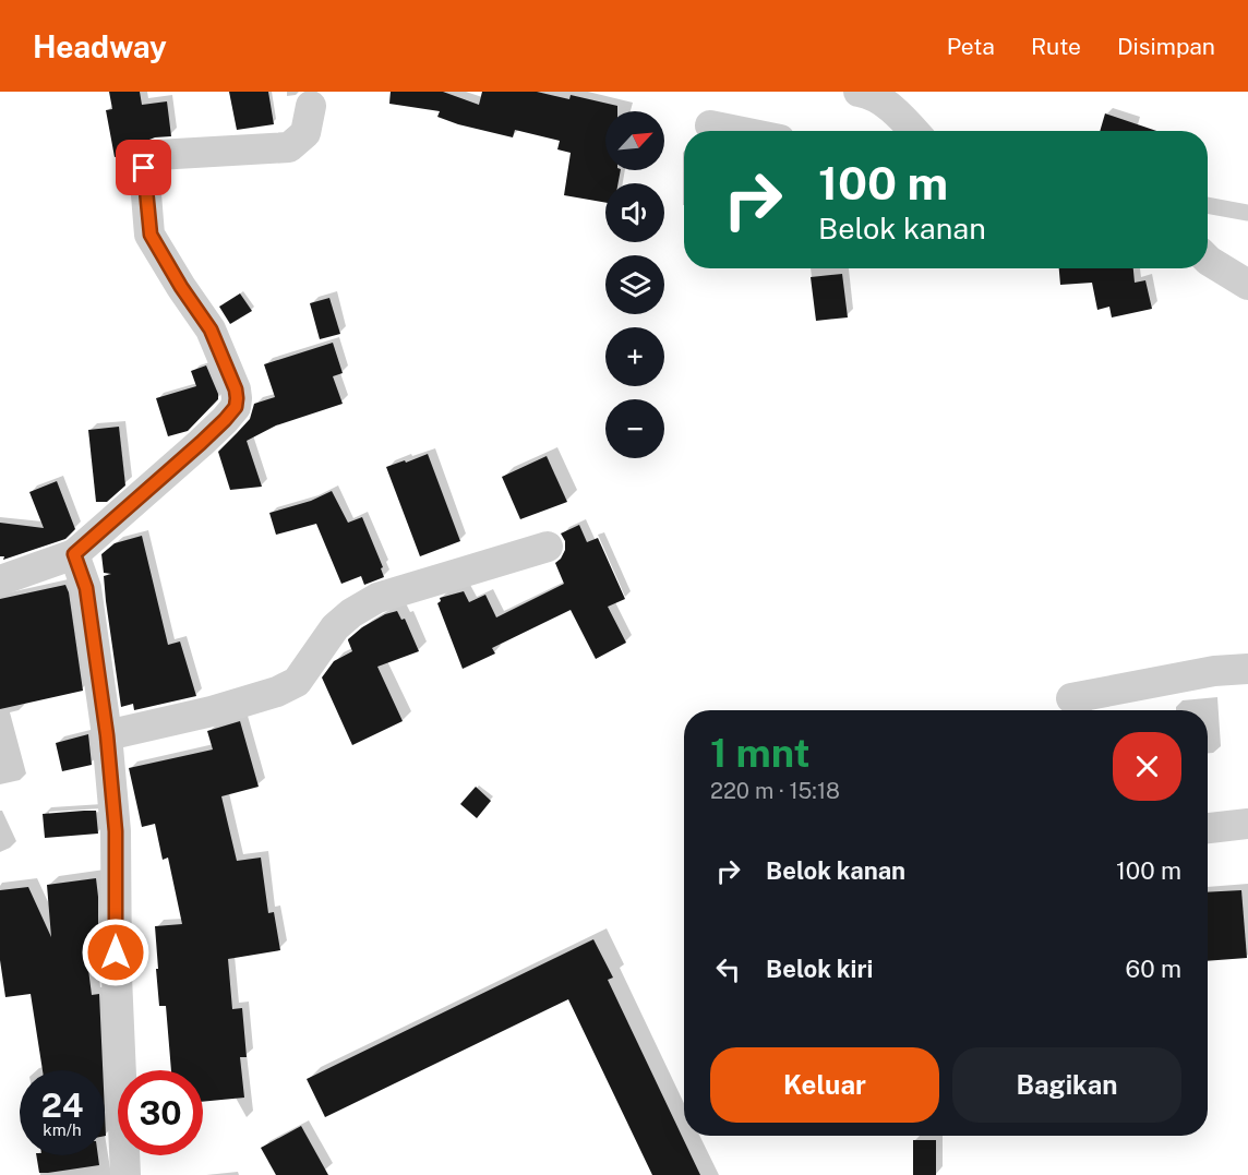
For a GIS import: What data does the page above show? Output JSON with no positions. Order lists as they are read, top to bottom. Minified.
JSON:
{"north":"top right","page":{"header":"Headway","nav":["Peta","Rute","Disimpan"],"map_buttons":["+","−"],"turn":["100 m","Belok kanan"],"heading":["1 mnt","220 m · 15:18"],"list":[{"name":"Belok kanan","value":"100 m"},{"name":"Belok kiri","value":"60 m"}],"buttons":["Keluar","Bagikan"],"speed":"24 km/h","limit":"30"}}
